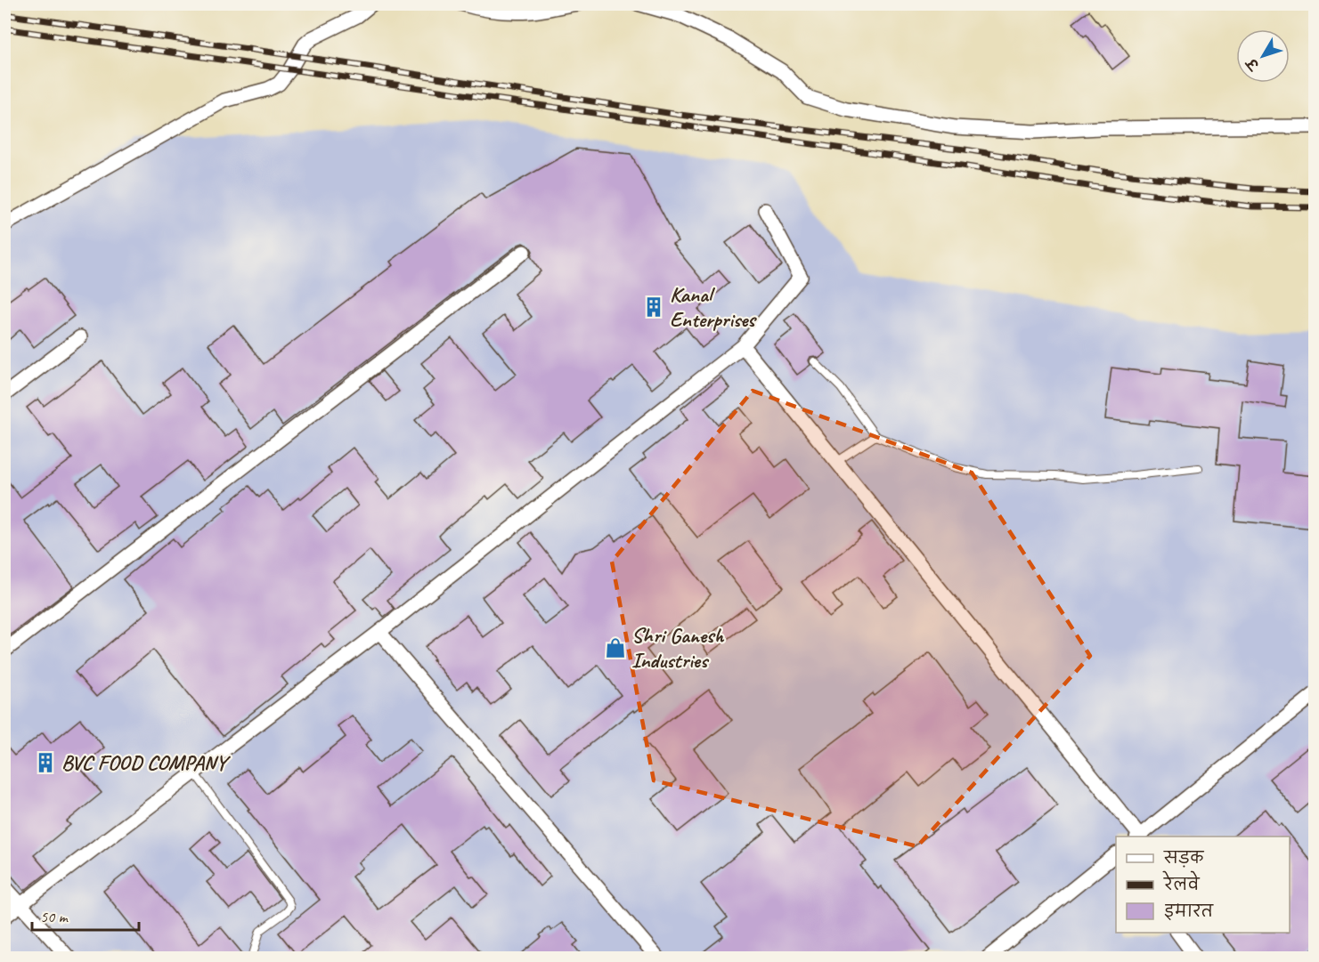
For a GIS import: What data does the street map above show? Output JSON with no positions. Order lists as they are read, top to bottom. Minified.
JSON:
{"places":{"building":["Kanal Enterprises","BVC FOOD COMPANY"],"shop":["Shri Ganesh Industries"]},"legend":["सड़क","रेलवे","इमारत"],"scale_bar":"50 m","north":"bottom left"}
